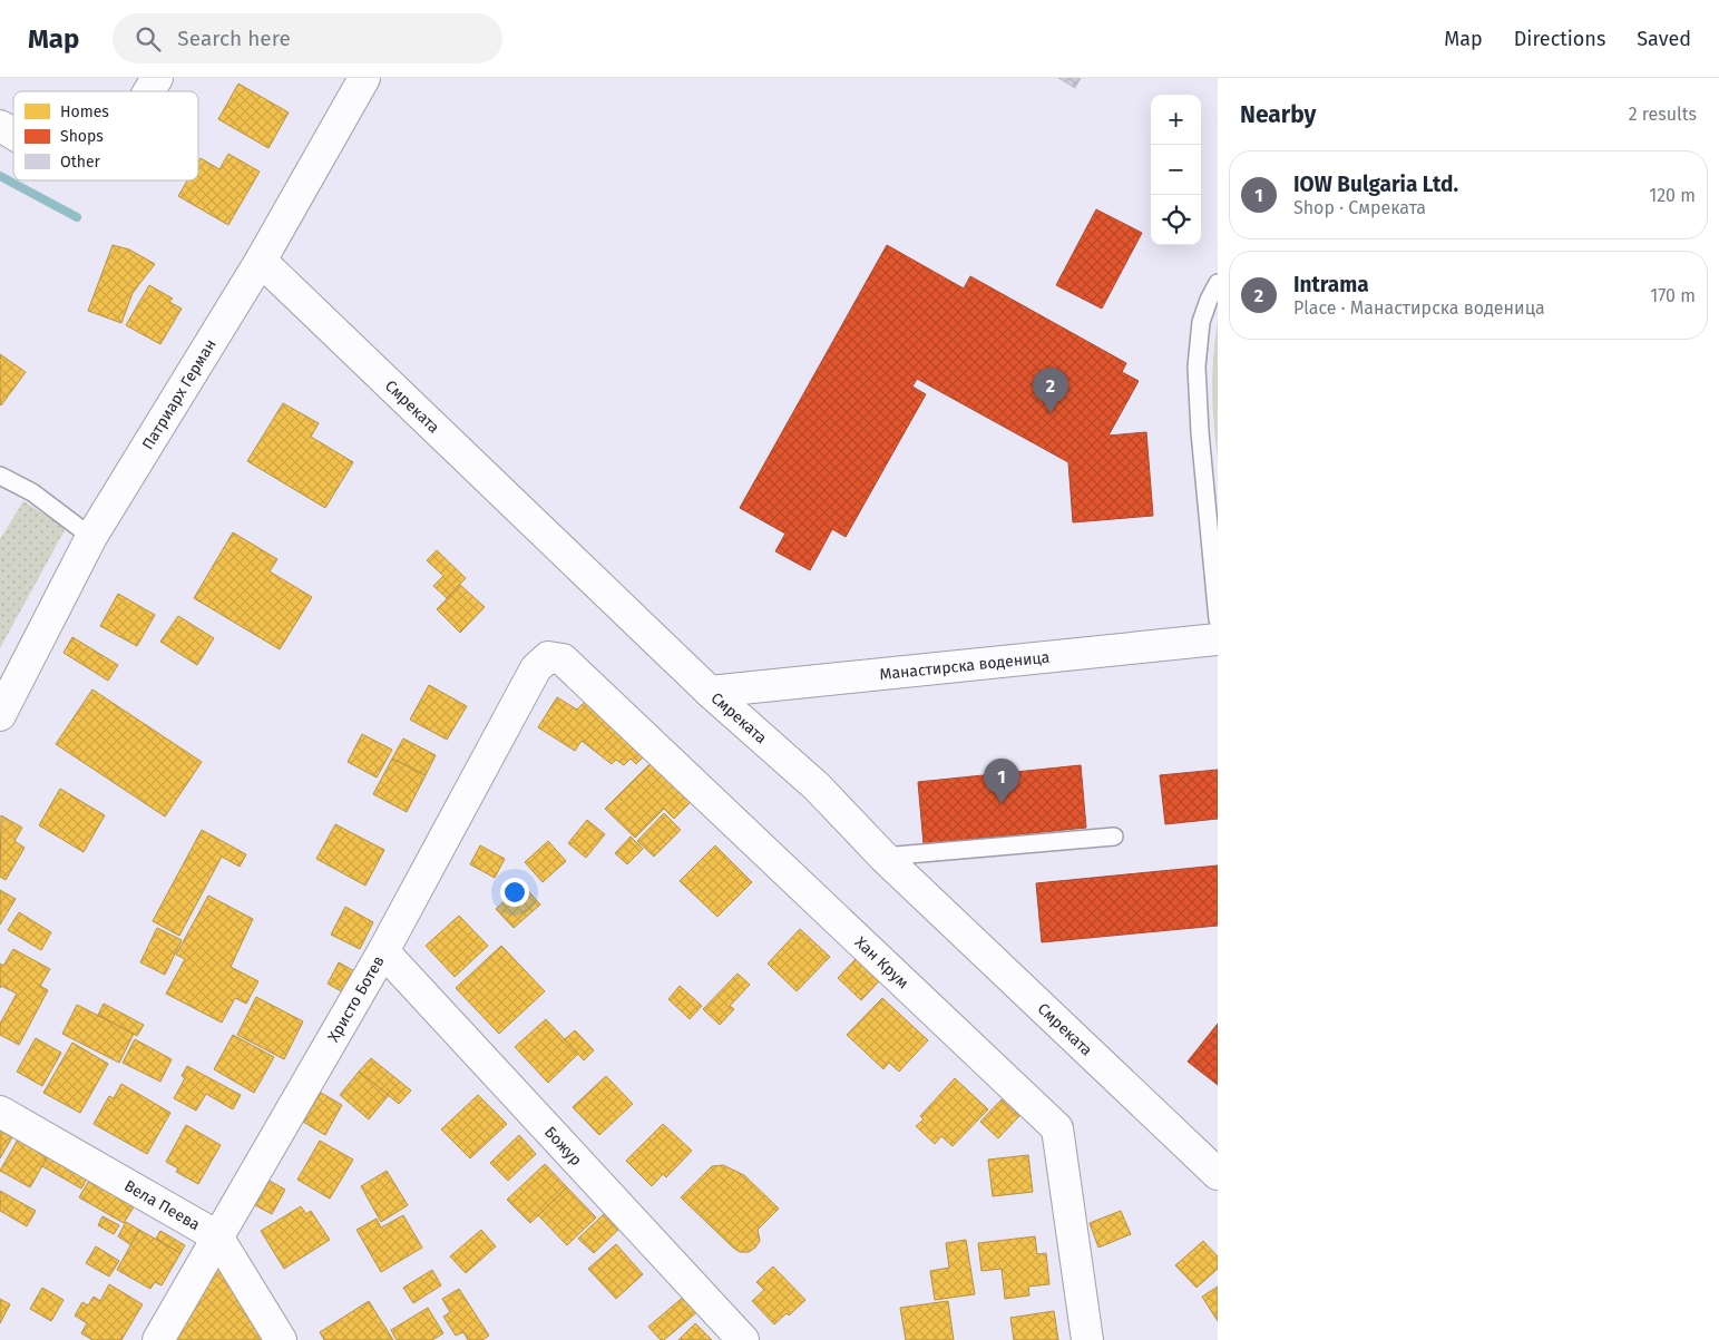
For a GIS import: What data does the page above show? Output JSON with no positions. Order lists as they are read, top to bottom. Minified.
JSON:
{"streets":{"street":["Патриарх Герман","Смреката","Манастирска воденица","Хан Крум","Христо Ботев","Божур","Вела Пеева"]},"crossings":[["Патриарх Герман","Смреката"],["Смреката","Манастирска воденица"],["Хан Крум","Христо Ботев"],["Христо Ботев","Божур"],["Христо Ботев","Вела Пеева"]],"legend":["Homes","Shops","Other"],"page":{"header":"Map","search":"Search here","nav":["Map","Directions","Saved"],"heading":["Nearby","2 results"],"map_buttons":["+","−"],"list":[{"mark":"1","name":"IOW Bulgaria Ltd.","note":"Shop · Смреката","value":"120 m"},{"mark":"2","name":"Intrama","note":"Place · Манастирска воденица","value":"170 m"}],"pins":["2","1"]}}
